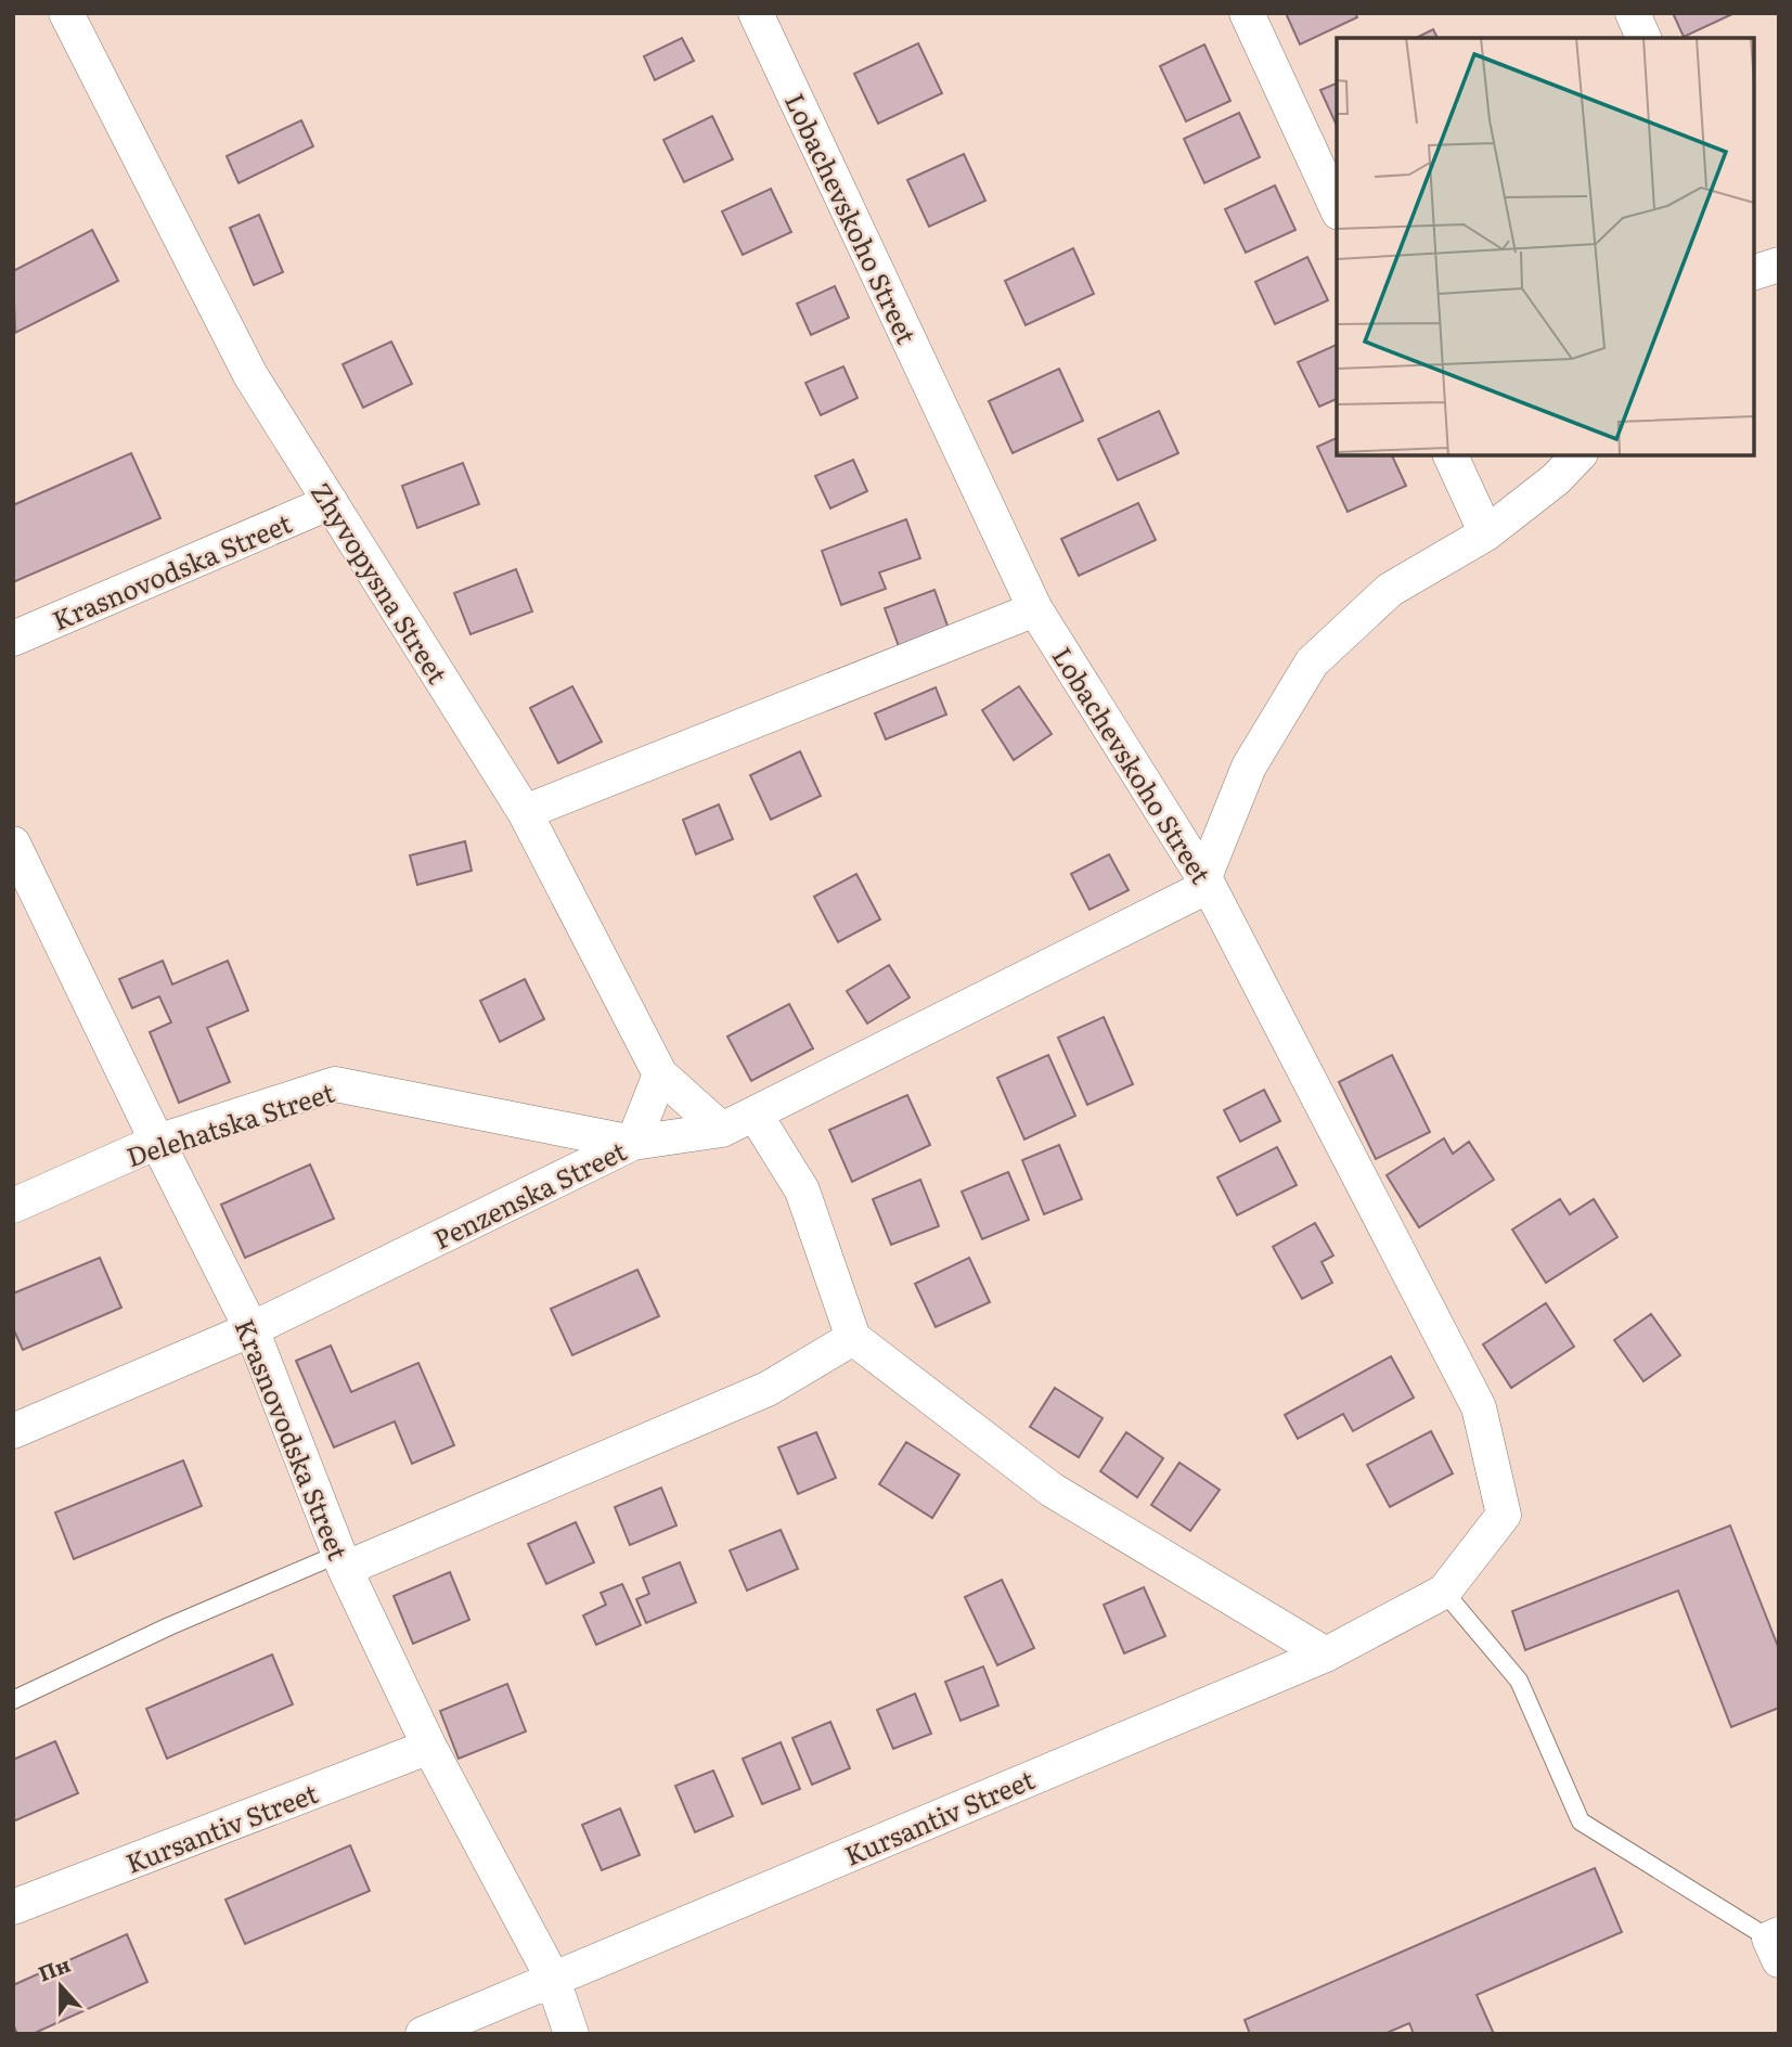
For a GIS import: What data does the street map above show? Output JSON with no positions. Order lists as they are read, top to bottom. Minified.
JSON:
{"streets":{"street":["Lobachevskoho Street","Krasnovodska Street","Zhyvopysna Street","Delehatska Street","Penzenska Street","Kursantiv Street"]},"crossings":[["Lobachevskoho Street","Penzenska Street"],["Lobachevskoho Street","Kursantiv Street"],["Krasnovodska Street","Zhyvopysna Street"],["Krasnovodska Street","Delehatska Street"],["Krasnovodska Street","Penzenska Street"],["Krasnovodska Street","Kursantiv Street"],["Zhyvopysna Street","Penzenska Street"],["Delehatska Street","Penzenska Street"]],"north":"top"}
